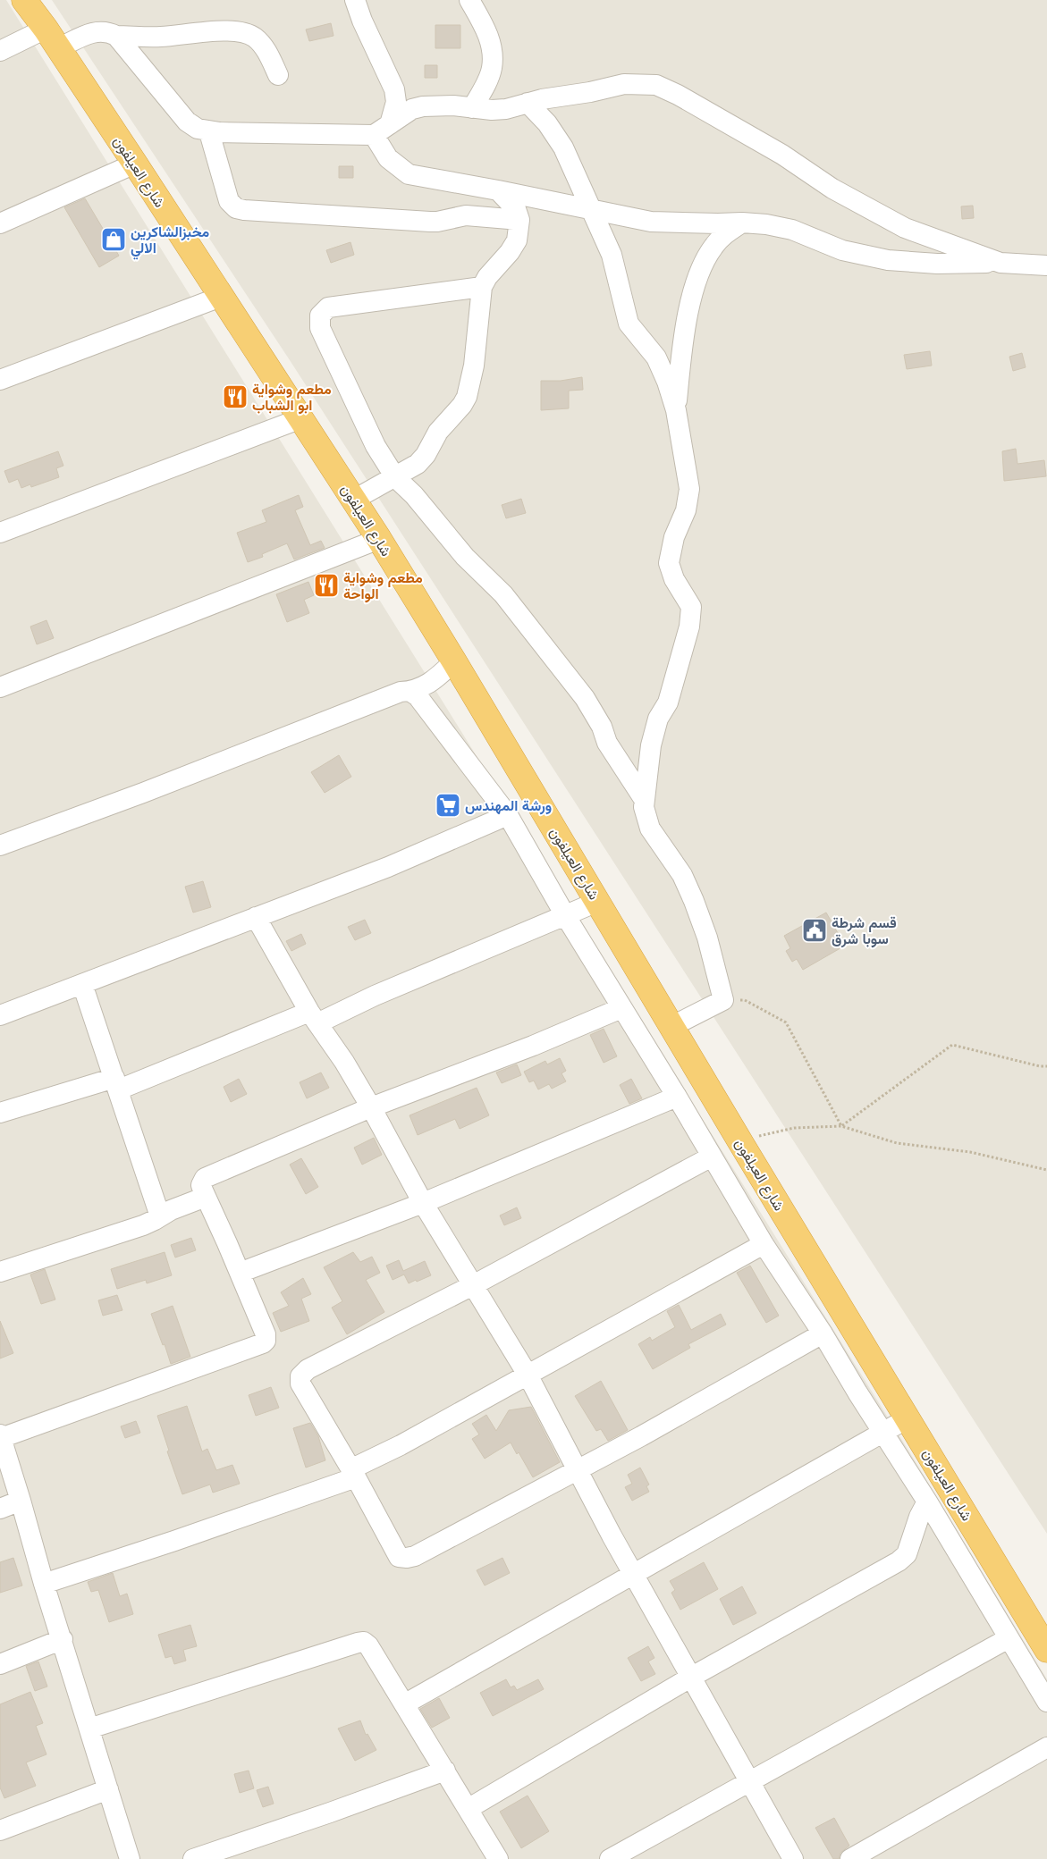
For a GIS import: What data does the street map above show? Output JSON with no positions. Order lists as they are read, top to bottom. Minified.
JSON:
{"streets":{"highway":["شارع العيلفون"]},"places":{"shop":["مخبزالشاكرين الالي"],"restaurant":["مطعم وشواية ابو الشباب","مطعم وشواية الواحة"],"supermarket":["ورشة المهندس"],"public building":["قسم شرطة سوبا شرق"]}}
